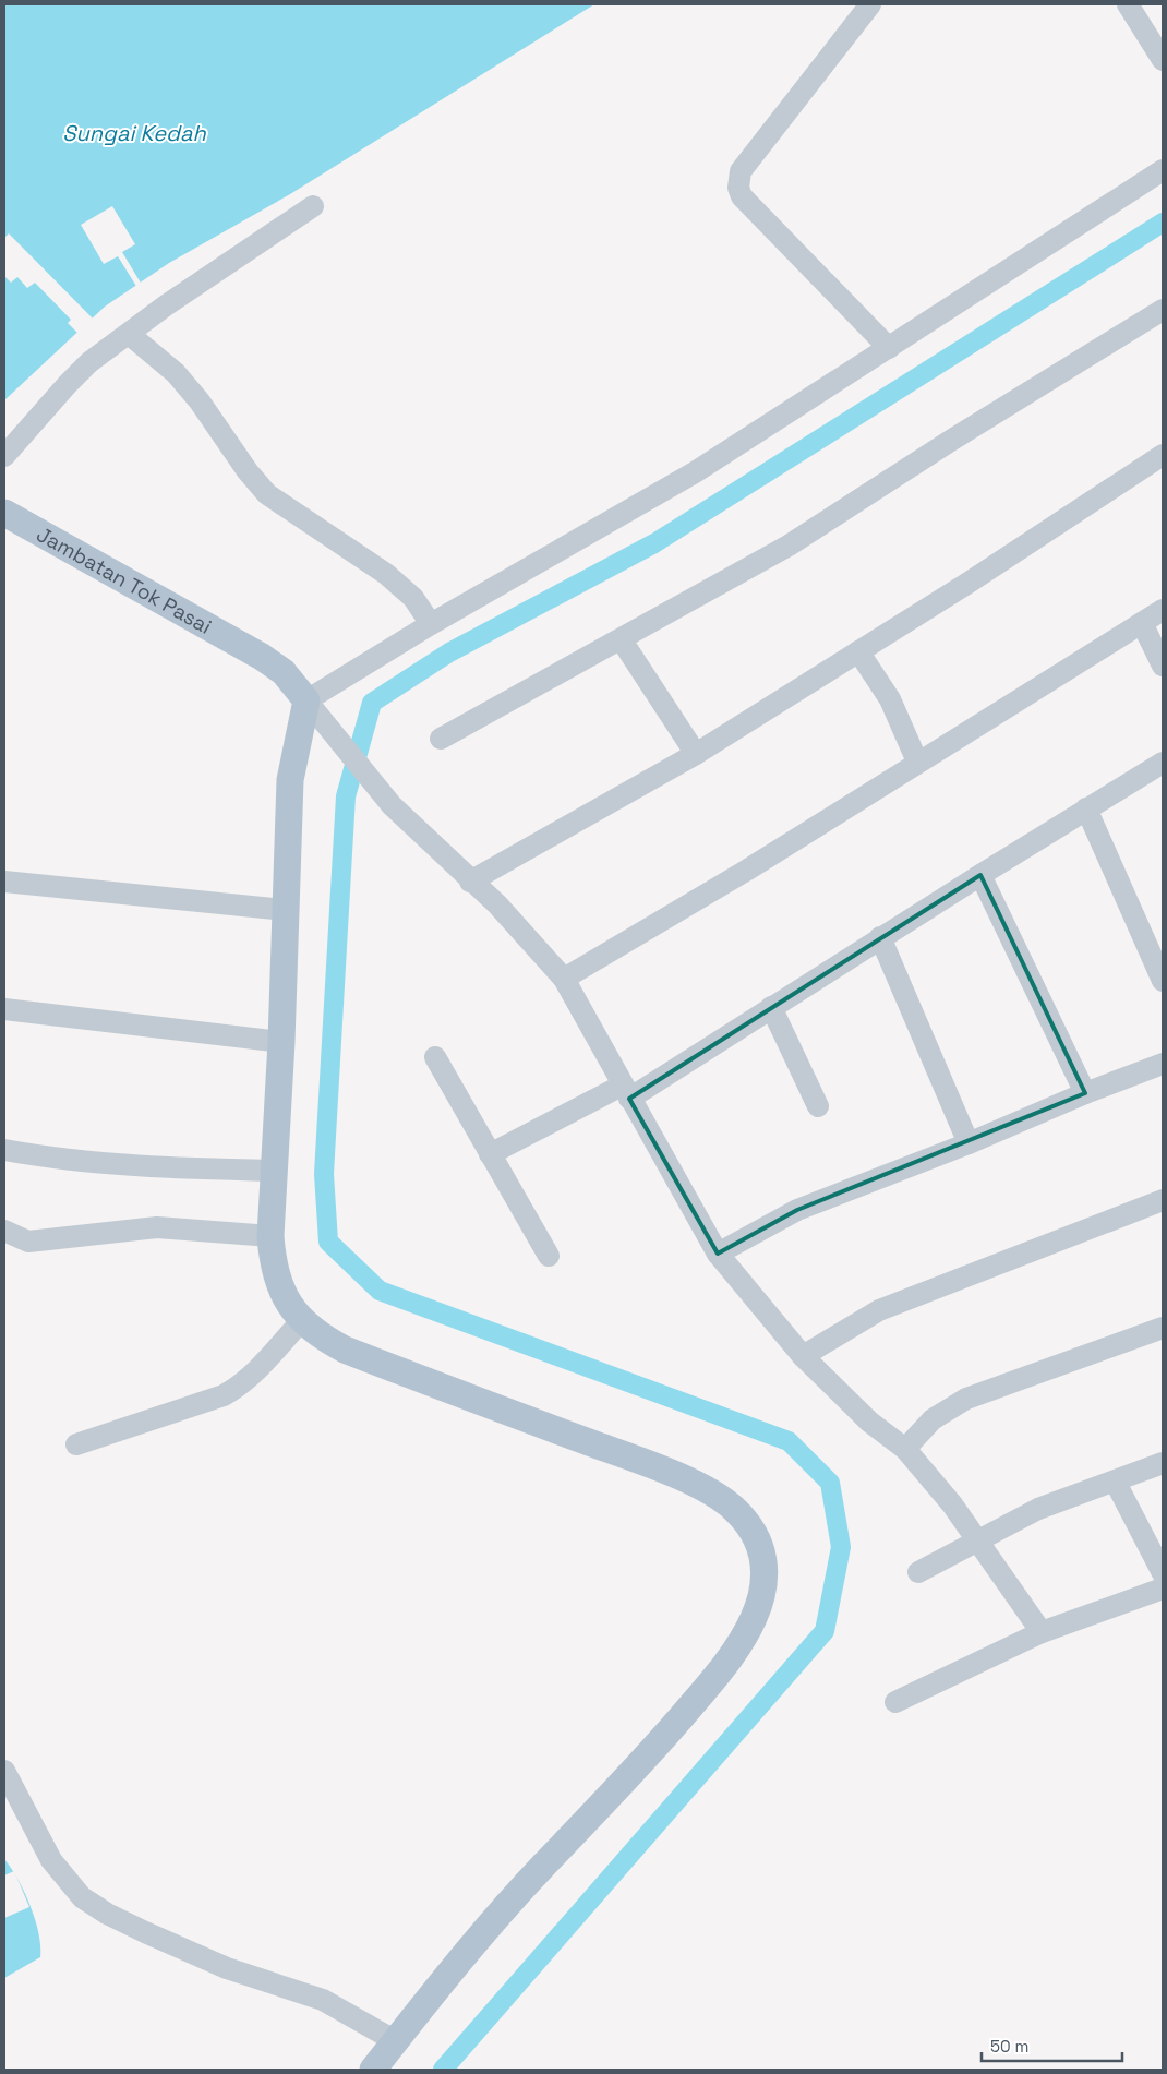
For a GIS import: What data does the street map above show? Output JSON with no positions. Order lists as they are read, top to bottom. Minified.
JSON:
{"streets":{"main road":["Jambatan Tok Pasai"]},"water":["Sungai Kedah"],"scale_bar":"50 m"}
